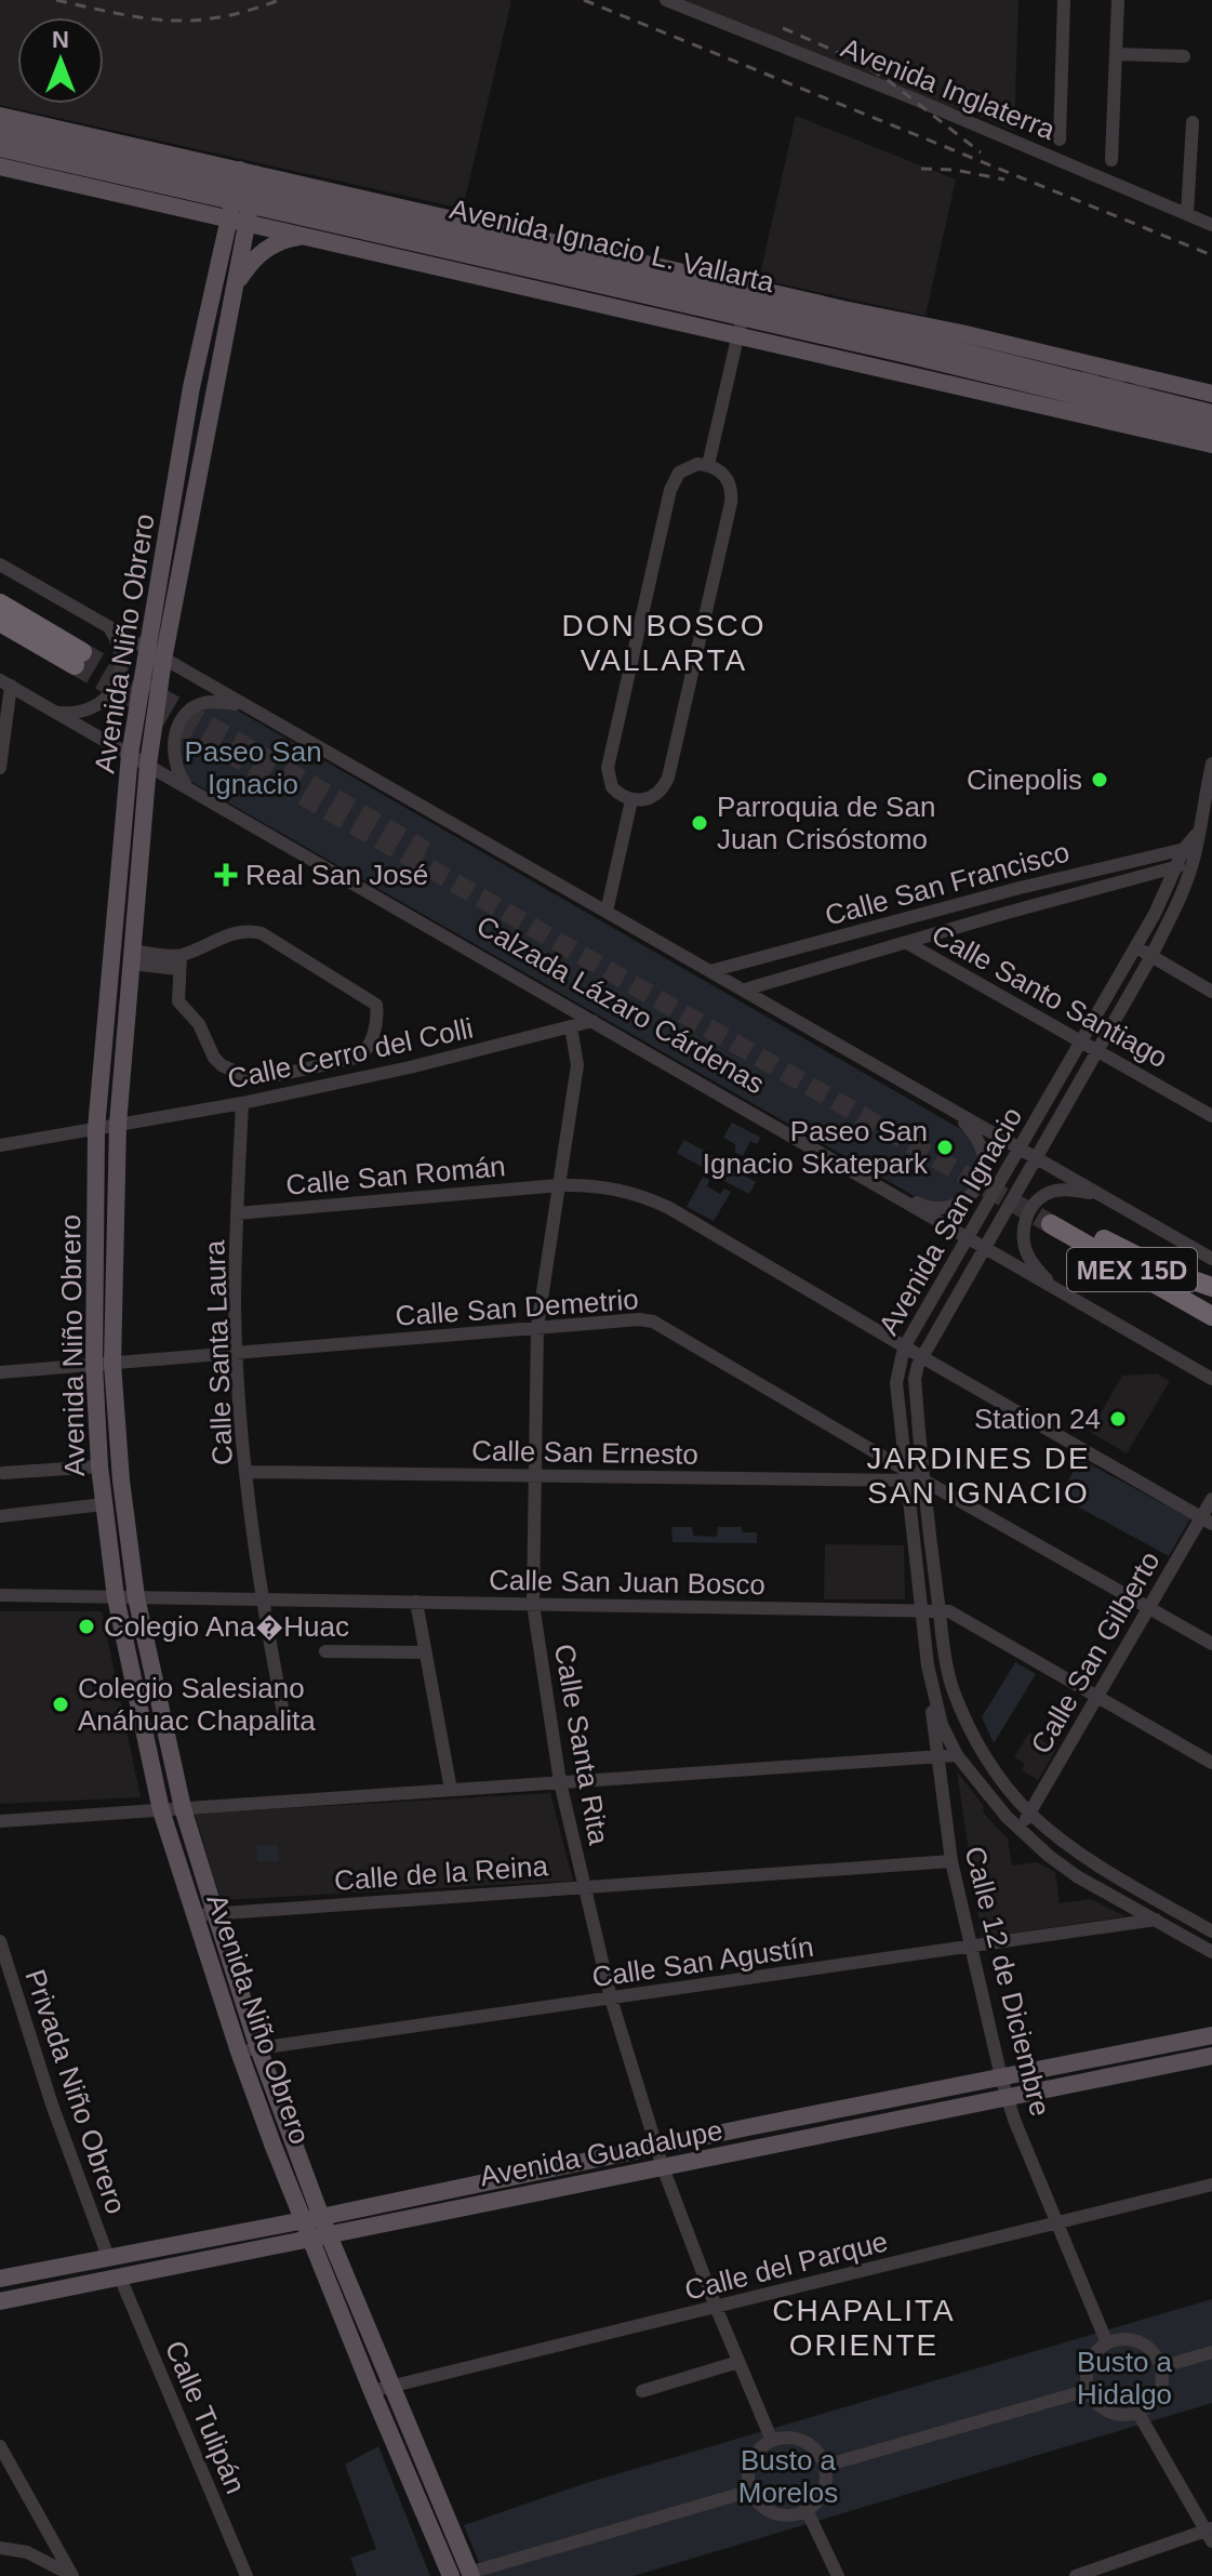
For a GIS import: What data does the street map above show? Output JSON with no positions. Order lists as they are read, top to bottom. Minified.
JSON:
{"streets":{"highway":["MEX 15D"],"main road":["Avenida Ignacio L. Vallarta","Avenida Niño Obrero","Avenida Guadalupe"],"street":["Avenida Inglaterra","Calle San Francisco","Calle Santo Santiago","Calzada Lázaro Cárdenas","Calle Cerro del Colli","Calle San Román","Avenida San Ignacio","Calle San Demetrio","Calle Santa Laura","Calle San Ernesto","Calle San Juan Bosco","Calle San Gilberto","Calle Santa Rita","Calle de la Reina","Calle San Agustín","Calle 12 de Diciembre","Privada Niño Obrero","Calle del Parque","Calle Tulipán"]},"crossings":[["Avenida Ignacio L. Vallarta","Avenida Niño Obrero"],["Avenida Niño Obrero","Calzada Lázaro Cárdenas"],["Avenida Niño Obrero","Calle Cerro del Colli"],["Avenida Niño Obrero","Calle San Demetrio"],["Avenida Niño Obrero","Calle San Juan Bosco"],["Avenida Niño Obrero","Calle de la Reina"],["Avenida Niño Obrero","Calle San Agustín"],["Avenida Niño Obrero","Avenida Guadalupe"],["Avenida Niño Obrero","Calle del Parque"],["Calle San Francisco","Calle Santo Santiago"],["Calle San Francisco","Avenida San Ignacio"],["Calle Santo Santiago","Avenida San Ignacio"],["Calzada Lázaro Cárdenas","Calle Cerro del Colli"],["Calzada Lázaro Cárdenas","Avenida San Ignacio"],["Calle Cerro del Colli","Calle Santa Laura"],["Calle Cerro del Colli","Calle Santa Rita"],["Calle San Román","Avenida San Ignacio"],["Calle San Román","Calle Santa Laura"],["Calle San Román","Calle San Gilberto"],["Calle San Román","Calle Santa Rita"],["Avenida San Ignacio","Calle San Demetrio"],["Avenida San Ignacio","Calle San Ernesto"],["Avenida San Ignacio","Calle San Juan Bosco"],["Avenida San Ignacio","Calle San Gilberto"],["Avenida San Ignacio","Calle San Agustín"],["Avenida San Ignacio","Calle 12 de Diciembre"],["Calle San Demetrio","Calle Santa Laura"],["Calle San Demetrio","Calle San Ernesto"],["Calle San Demetrio","Calle San Gilberto"],["Calle San Demetrio","Calle Santa Rita"],["Calle Santa Laura","Calle San Ernesto"],["Calle Santa Laura","Calle San Juan Bosco"],["Calle San Ernesto","Calle Santa Rita"],["Calle San Juan Bosco","Calle San Gilberto"],["Calle San Juan Bosco","Calle Santa Rita"],["Calle Santa Rita","Calle de la Reina"],["Calle Santa Rita","Calle San Agustín"],["Calle Santa Rita","Avenida Guadalupe"],["Calle Santa Rita","Calle del Parque"],["Calle de la Reina","Calle 12 de Diciembre"],["Calle San Agustín","Calle 12 de Diciembre"],["Calle 12 de Diciembre","Avenida Guadalupe"],["Calle 12 de Diciembre","Calle del Parque"],["Privada Niño Obrero","Avenida Guadalupe"],["Avenida Guadalupe","Calle Tulipán"]],"districts":["DON BOSCO VALLARTA","JARDINES DE SAN IGNACIO","CHAPALITA ORIENTE"],"parks":["Paseo San Ignacio","Busto a Hidalgo","Busto a Morelos"],"places":{"other":["Cinepolis","Parroquia de San Juan Crisóstomo","Paseo San Ignacio Skatepark","Station 24","Colegio Ana�Huac","Colegio Salesiano Anáhuac Chapalita"],"health":["Real San José"]},"north":"top"}
